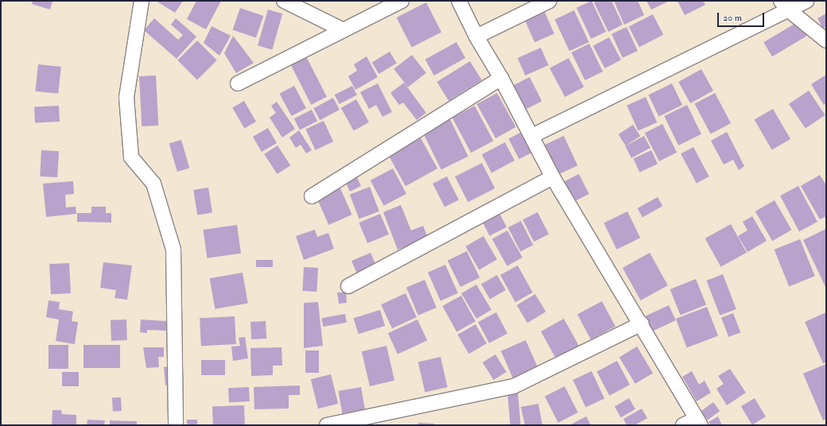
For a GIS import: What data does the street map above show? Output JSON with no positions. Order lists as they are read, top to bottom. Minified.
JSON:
{"scale_bar":"20 m"}
